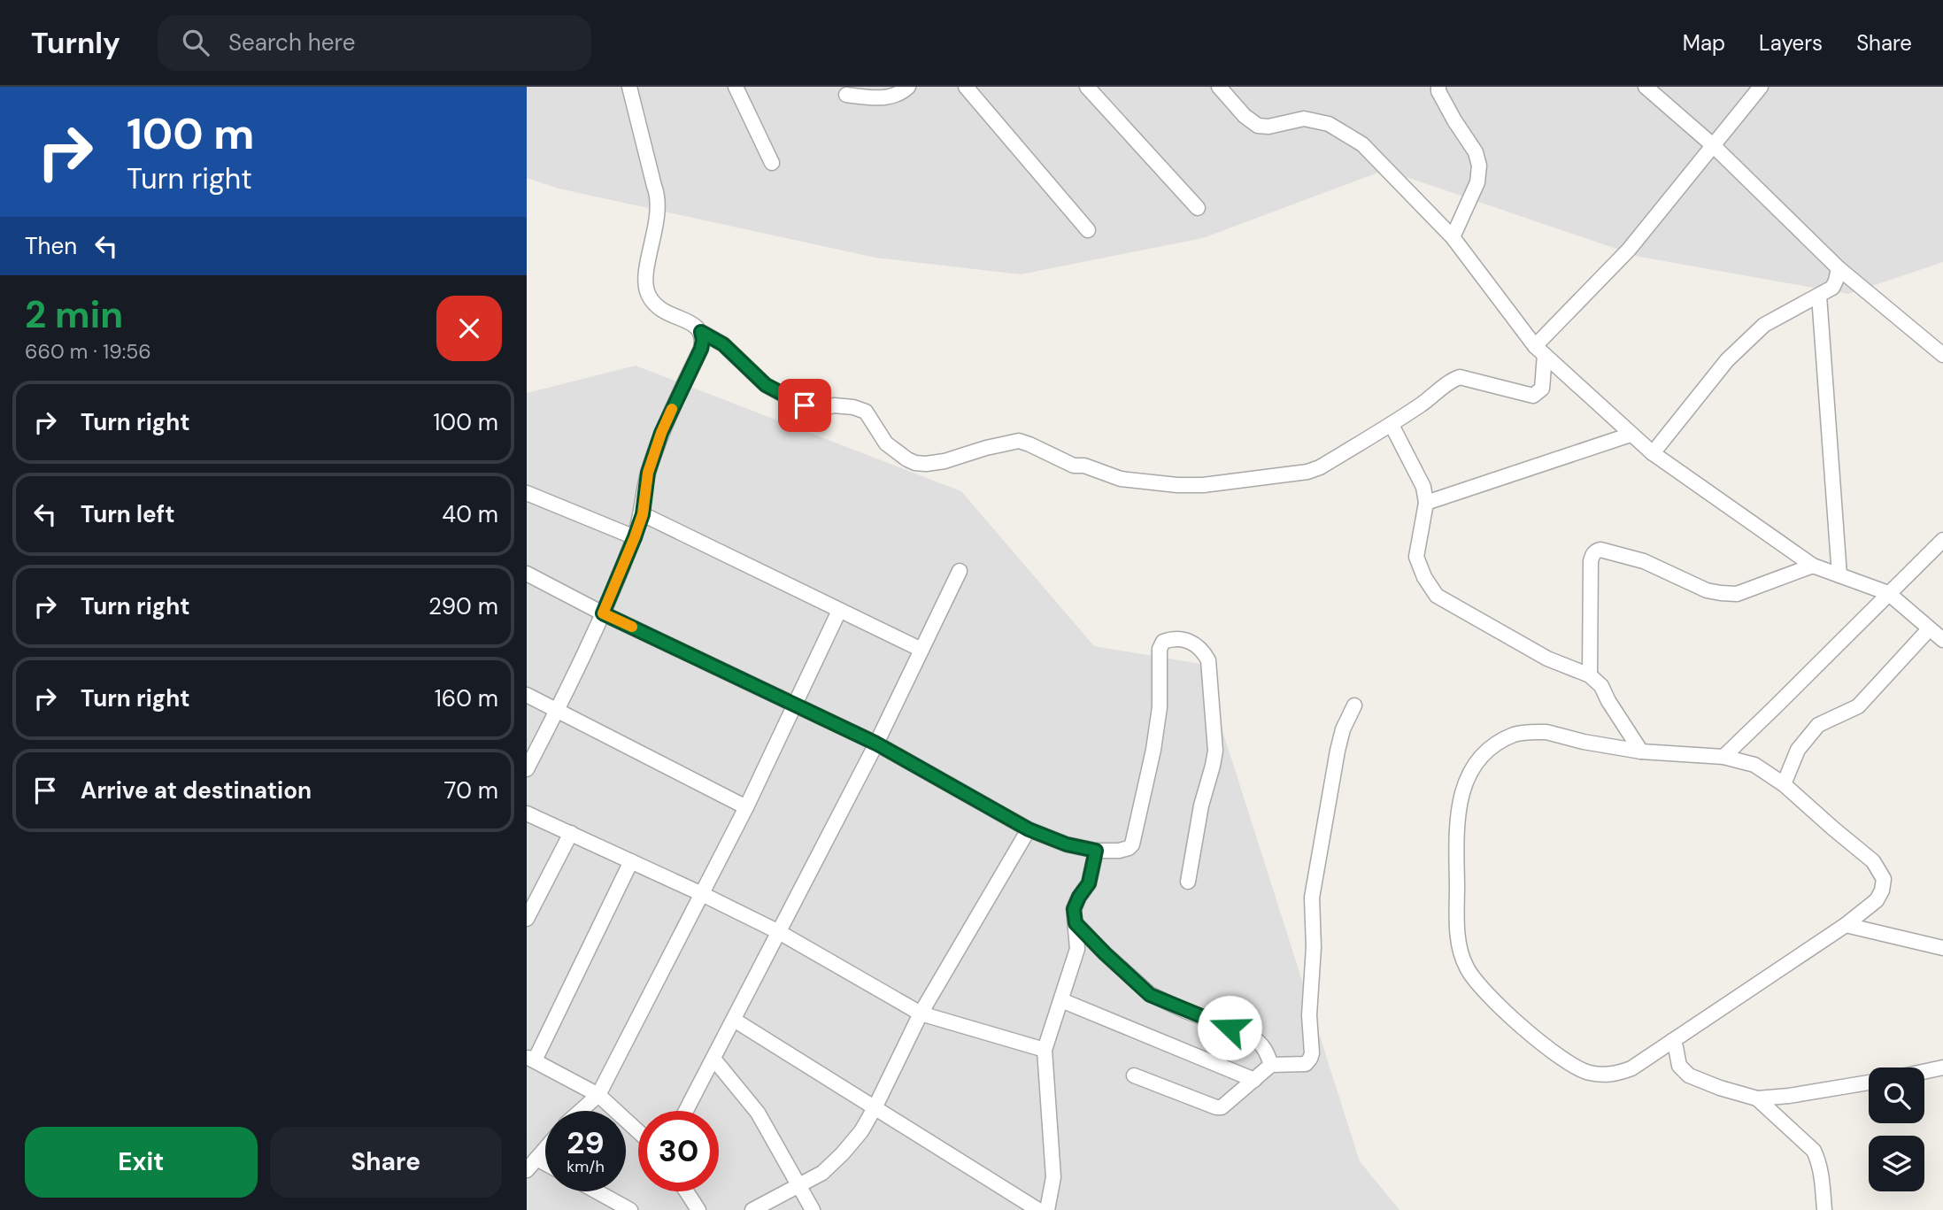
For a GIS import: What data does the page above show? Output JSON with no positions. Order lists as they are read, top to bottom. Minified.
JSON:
{"page":{"header":"Turnly","search":"Search here","nav":["Map","Layers","Share"],"turn":["100 m","Turn right"],"then":"Then","heading":["2 min","660 m · 19:56"],"list":[{"name":"Turn right","value":"100 m"},{"name":"Turn left","value":"40 m"},{"name":"Turn right","value":"290 m"},{"name":"Turn right","value":"160 m"},{"name":"Arrive at destination","value":"70 m"}],"speed":"29 km/h","limit":"30","buttons":["Exit","Share"]}}
